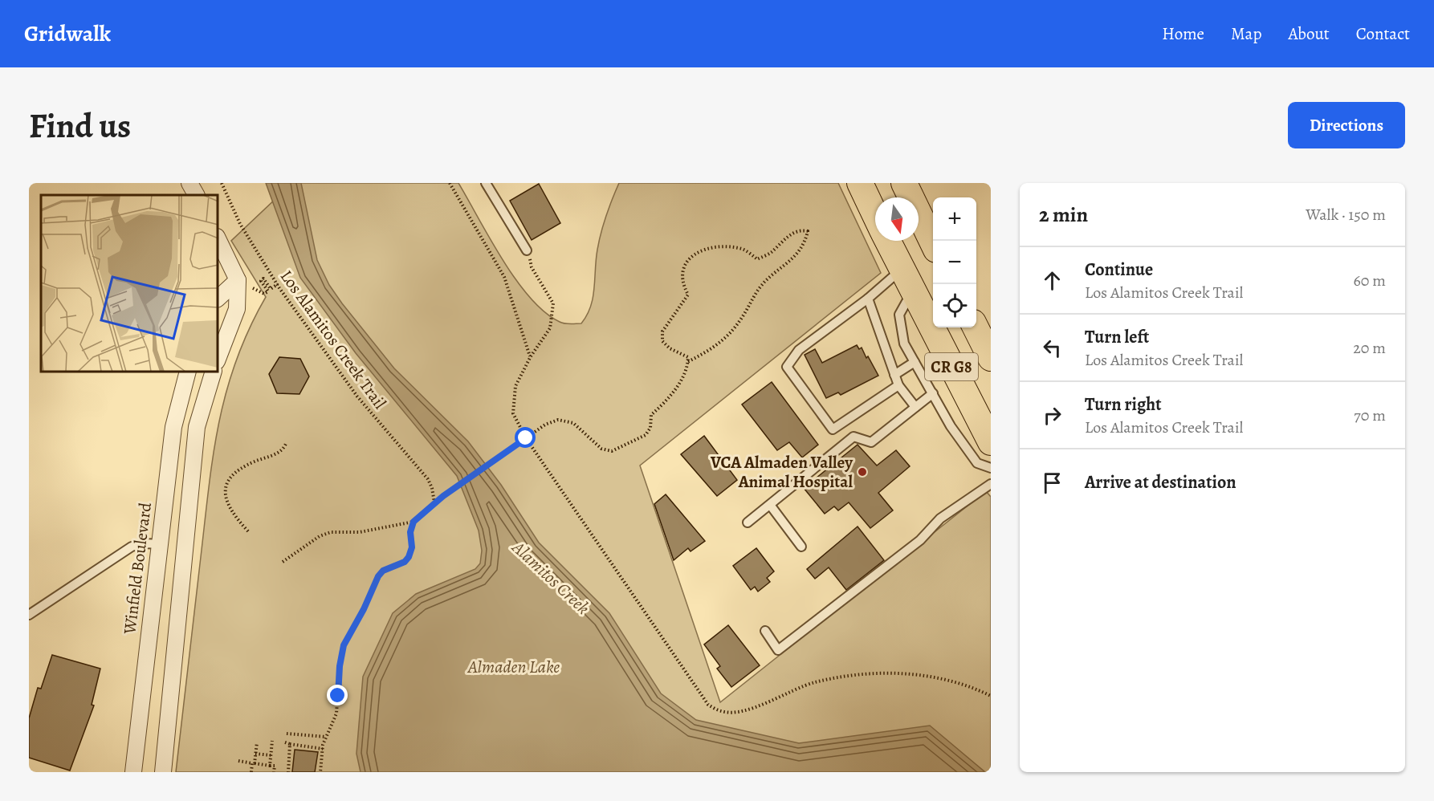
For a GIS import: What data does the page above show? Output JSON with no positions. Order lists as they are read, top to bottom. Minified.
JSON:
{"streets":{"main road":["CR G8"],"street":["Winfield Boulevard"],"path":["Los Alamitos Creek Trail"]},"water":["Alamitos Creek","Almaden Lake"],"places":["VCA Almaden Valley Animal Hospital"],"north":"bottom","page":{"header":"Gridwalk","nav":["Home","Map","About","Contact"],"buttons":"Directions","title":"Find us","heading":["2 min","Walk · 150 m"],"map_buttons":["+","−"],"list":[["Continue","Los Alamitos Creek Trail","60 m"],["Turn left","Los Alamitos Creek Trail","20 m"],["Turn right","Los Alamitos Creek Trail","70 m"],"Arrive at destination"]}}
